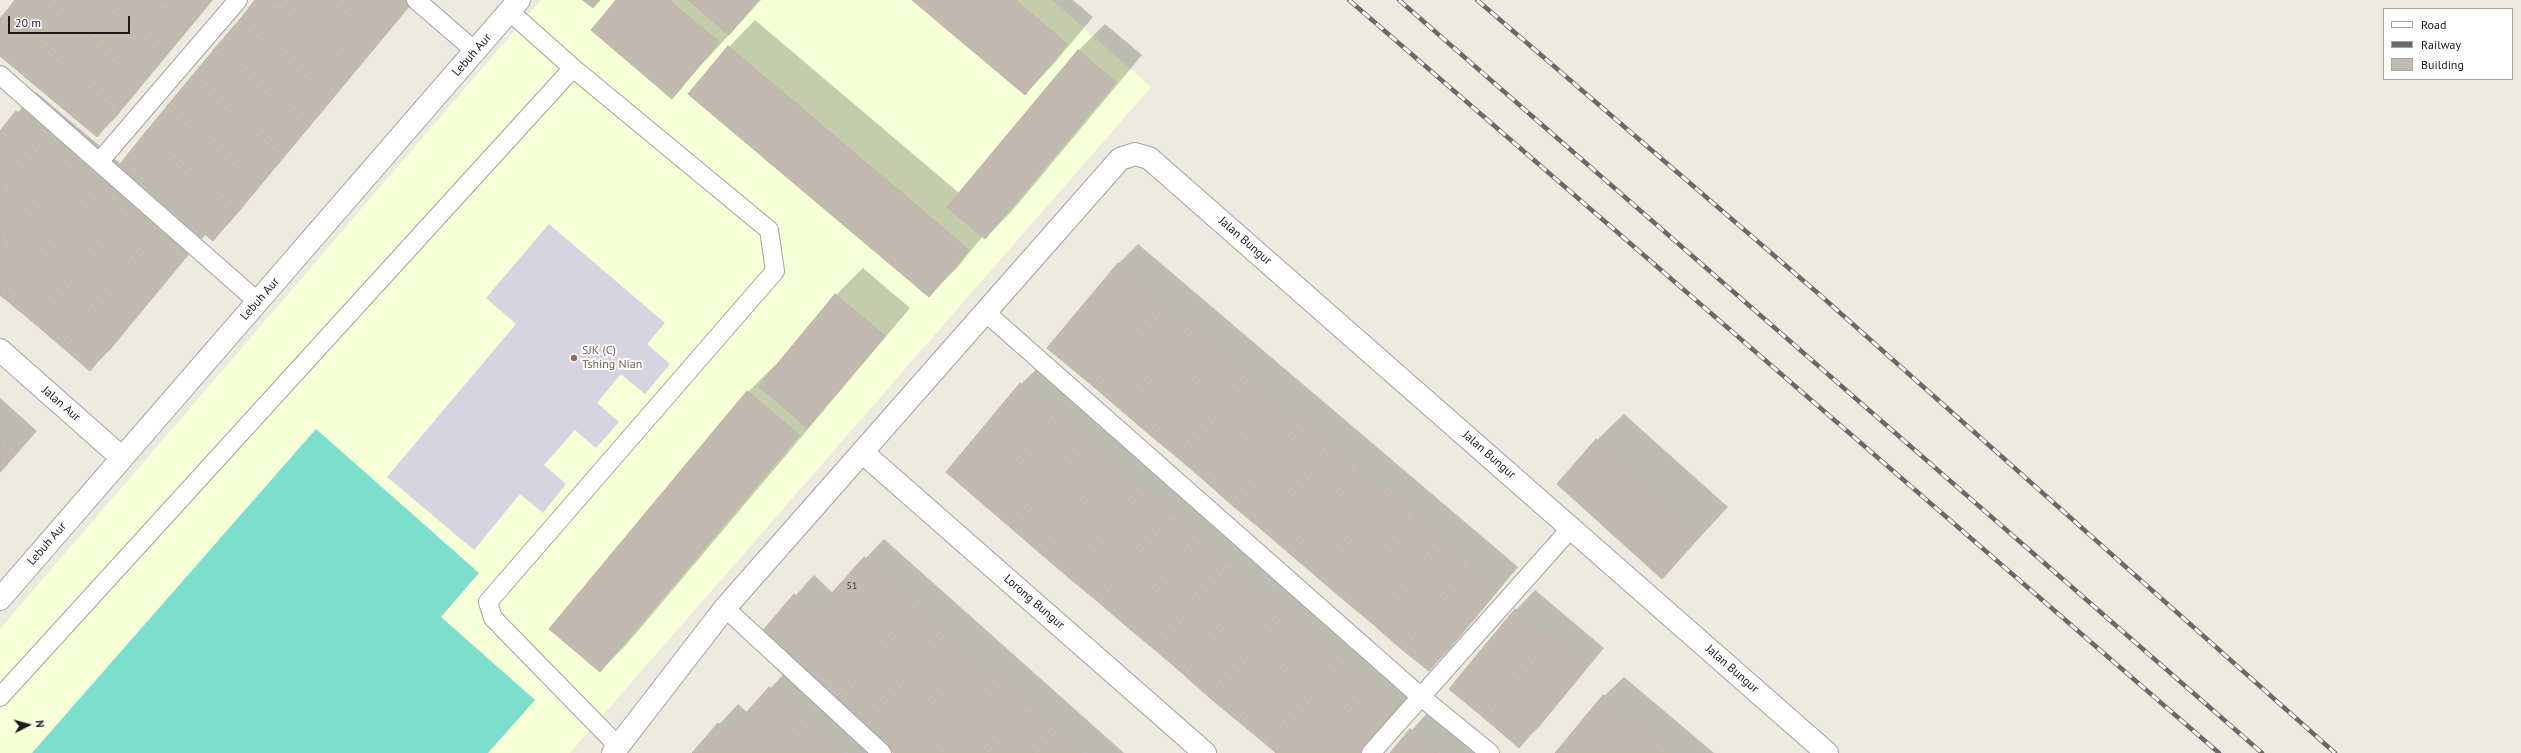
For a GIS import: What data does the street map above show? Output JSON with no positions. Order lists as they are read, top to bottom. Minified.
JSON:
{"streets":{"street":["Lebuh Aur","Jalan Bungur","Jalan Aur","Lorong Bungur"]},"crossings":[["Lebuh Aur","Jalan Aur"]],"places":["SJK (C) Tshing Nian"],"house_numbers":["51"],"legend":["Road","Railway","Building"],"scale_bar":"20 m","north":"right"}
